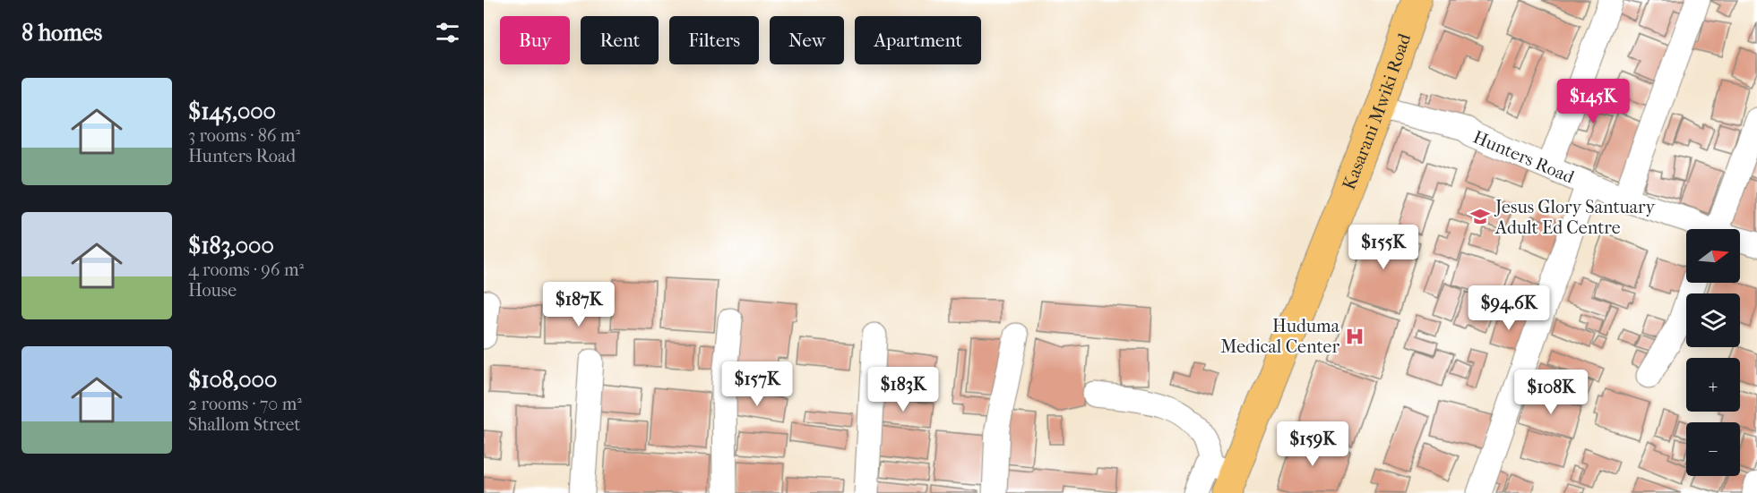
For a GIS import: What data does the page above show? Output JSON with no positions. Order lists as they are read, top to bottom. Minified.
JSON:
{"streets":{"main road":["Kasarani Mwiki Road"],"street":["Hunters Road"]},"crossings":[["Kasarani Mwiki Road","Hunters Road"]],"places":{"school or university":["Jesus Glory Santuary Adult Ed Centre"],"hospital":["Huduma Medical Center"]},"north":"right","page":{"heading":"8 homes","chip":["Buy","Rent","Filters","New","Apartment"],"list":[{"name":"$145,000","note":"3 rooms · 86 m² · Hunters Road"},{"name":"$183,000","note":"4 rooms · 96 m² · House"},{"name":"$108,000","note":"2 rooms · 70 m² · Shallom Street"}],"price":["$145K","$155K","$187K","$94.6K","$157K","$183K","$108K","$159K"],"map_buttons":["+","−"]}}
